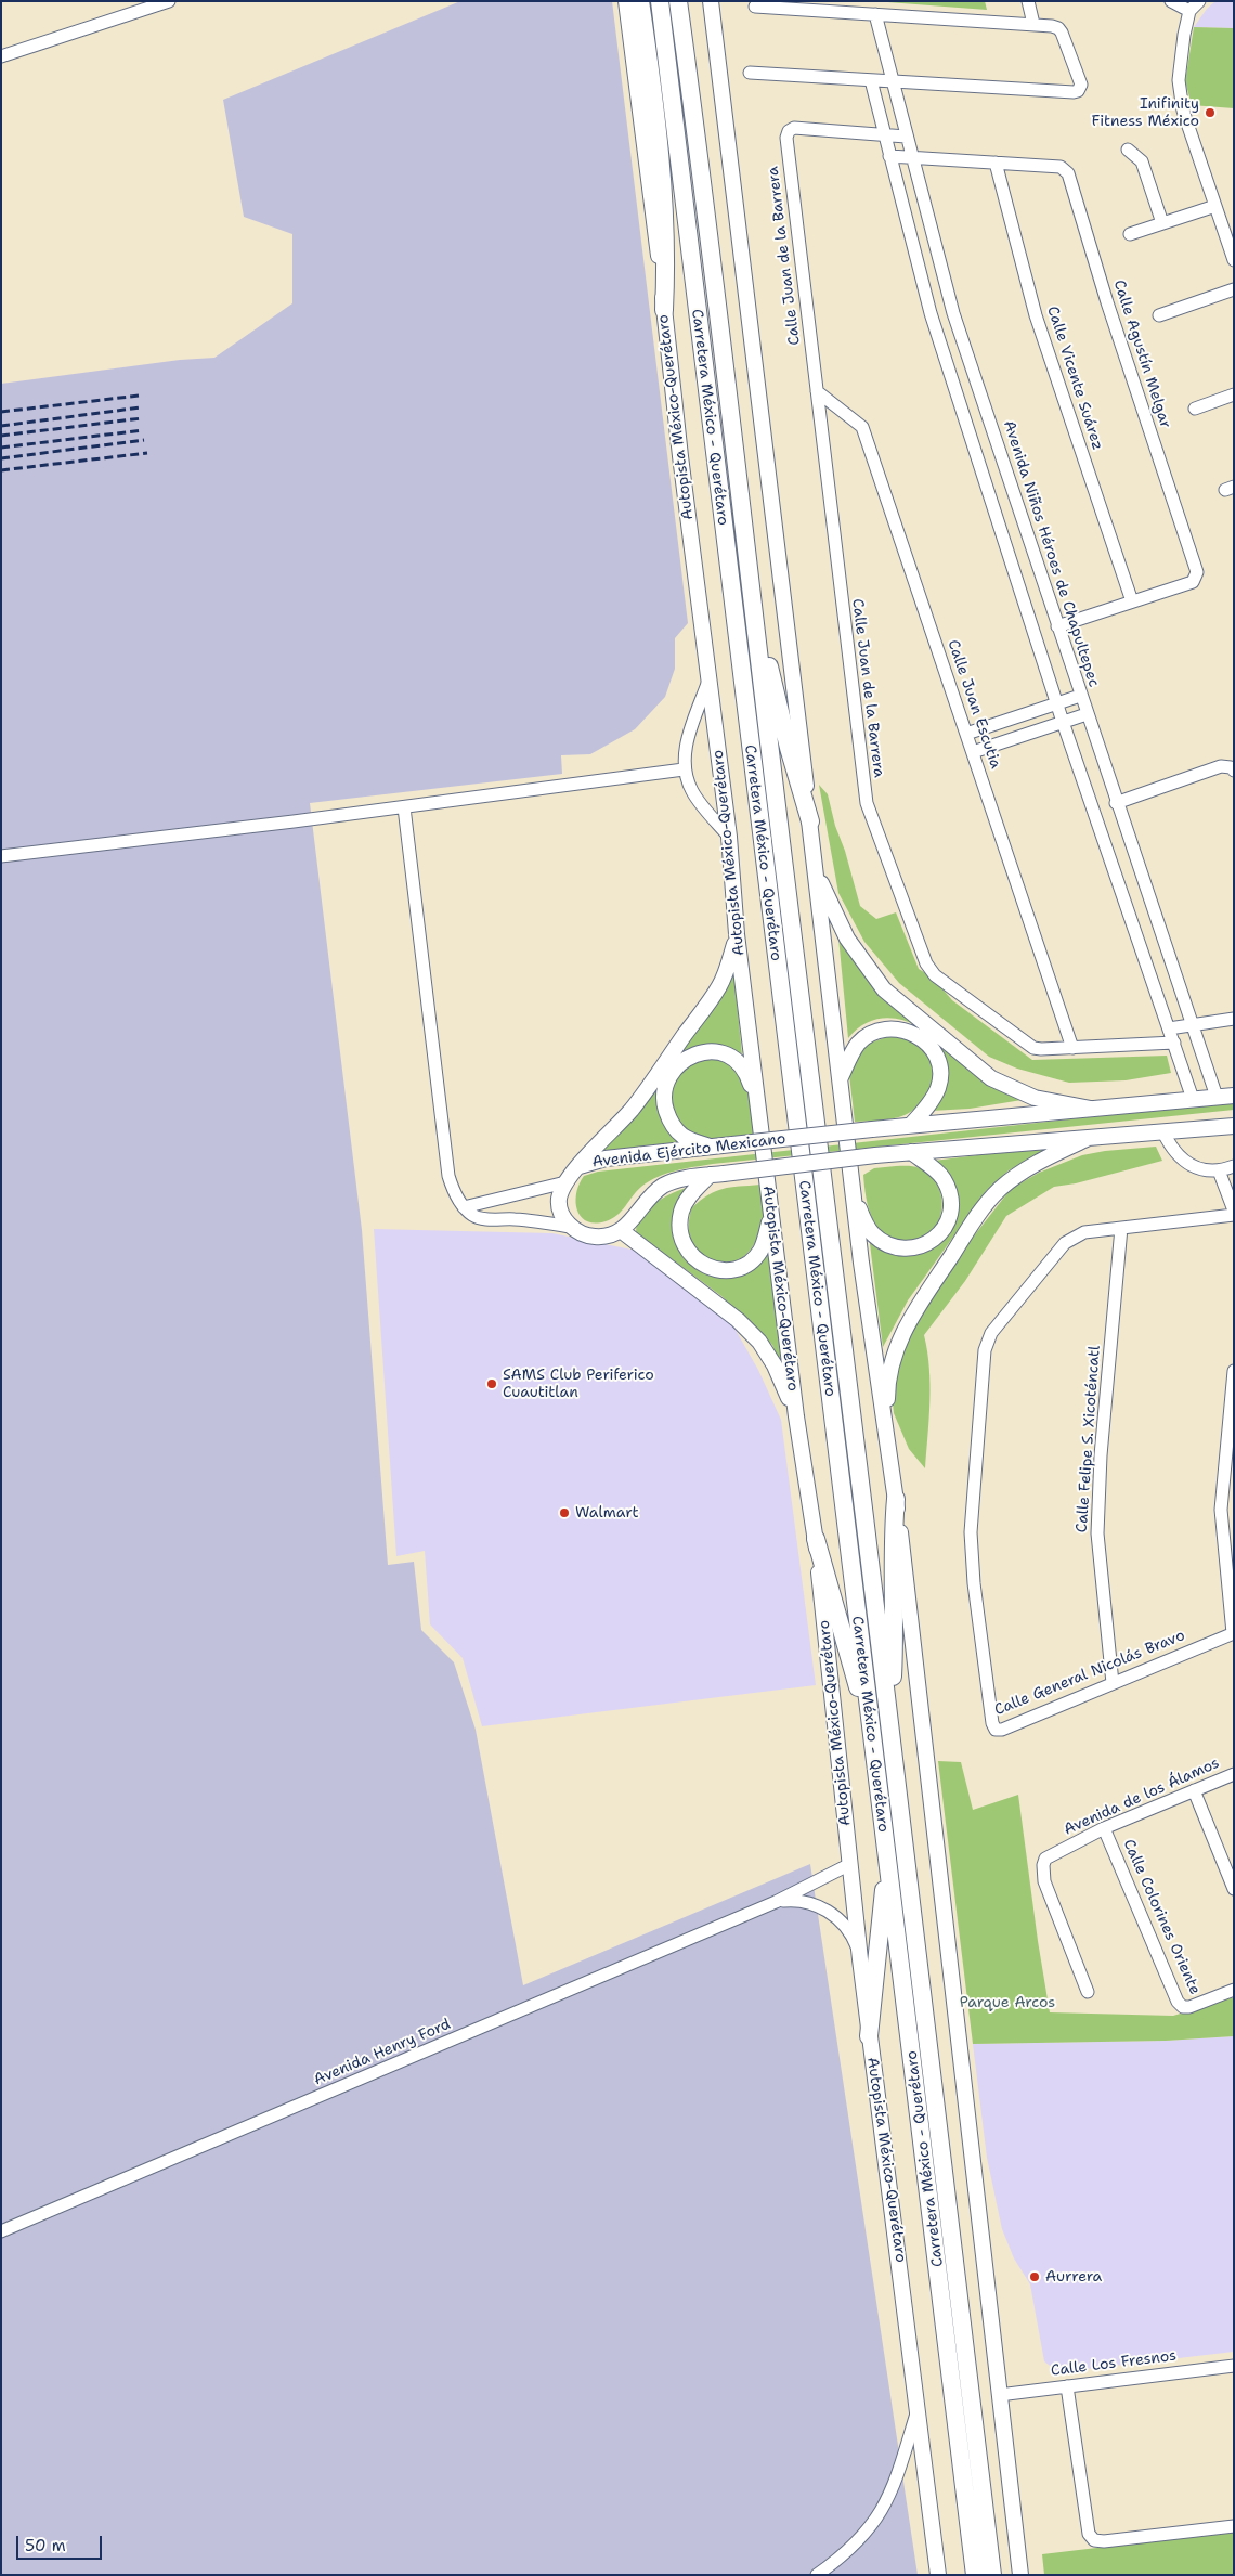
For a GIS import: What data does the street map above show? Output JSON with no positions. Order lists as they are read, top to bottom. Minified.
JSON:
{"streets":{"highway":["Carretera México - Querétaro"],"main road":["Autopista México-Querétaro","Avenida Ejército Mexicano"],"street":["Calle Juan de la Barrera","Calle Agustín Melgar","Calle Vicente Suárez","Avenida Niños Héroes de Chapultepec","Calle Juan Escutia","Calle Felipe S. Xicoténcatl","Calle General Nicolás Bravo","Avenida de los Álamos","Calle Colorines Oriente","Avenida Henry Ford","Calle Los Fresnos"]},"crossings":[["Calle Juan de la Barrera","Calle Juan Escutia"],["Calle Agustín Melgar","Calle Vicente Suárez"],["Calle Agustín Melgar","Avenida Niños Héroes de Chapultepec"],["Autopista México-Querétaro","Avenida Henry Ford"],["Avenida Niños Héroes de Chapultepec","Avenida Ejército Mexicano"],["Calle Felipe S. Xicoténcatl","Calle General Nicolás Bravo"],["Avenida de los Álamos","Calle Colorines Oriente"]],"parks":["Parque Arcos"],"places":["Inifinity Fitness México","SAMS Club Periferico Cuautitlan","Walmart","Aurrera"],"scale_bar":"50 m"}
